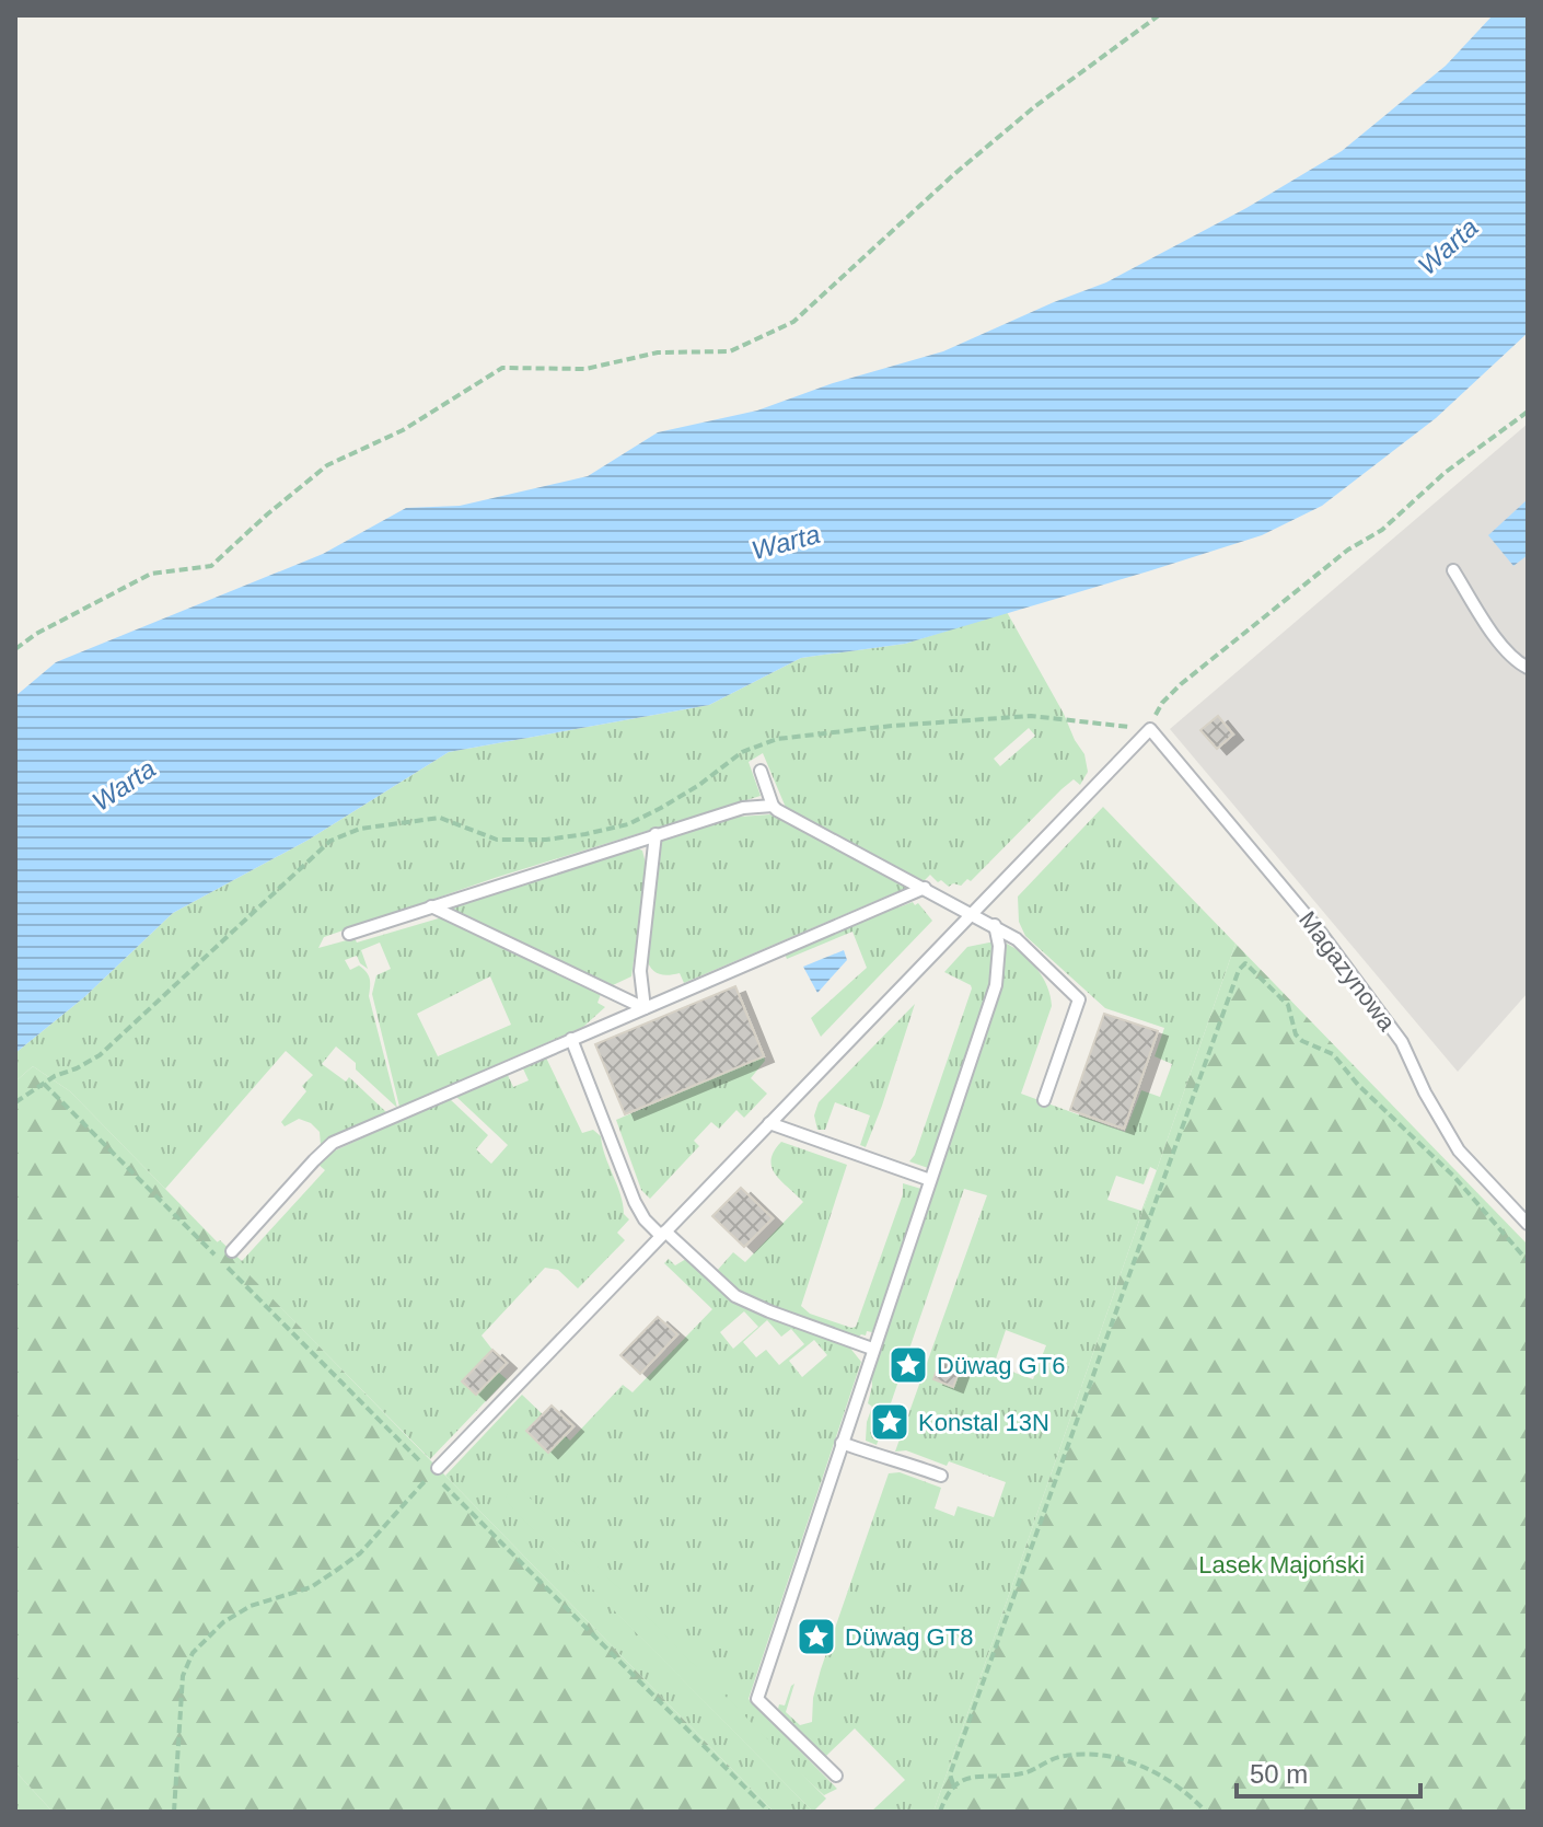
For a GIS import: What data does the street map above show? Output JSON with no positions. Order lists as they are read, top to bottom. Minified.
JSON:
{"streets":{"lane":["Magazynowa"]},"water":["Warta"],"parks":["Lasek Majoński"],"places":{"place":["Düwag GT6","Konstal 13N","Düwag GT8"]},"scale_bar":"50 m"}
